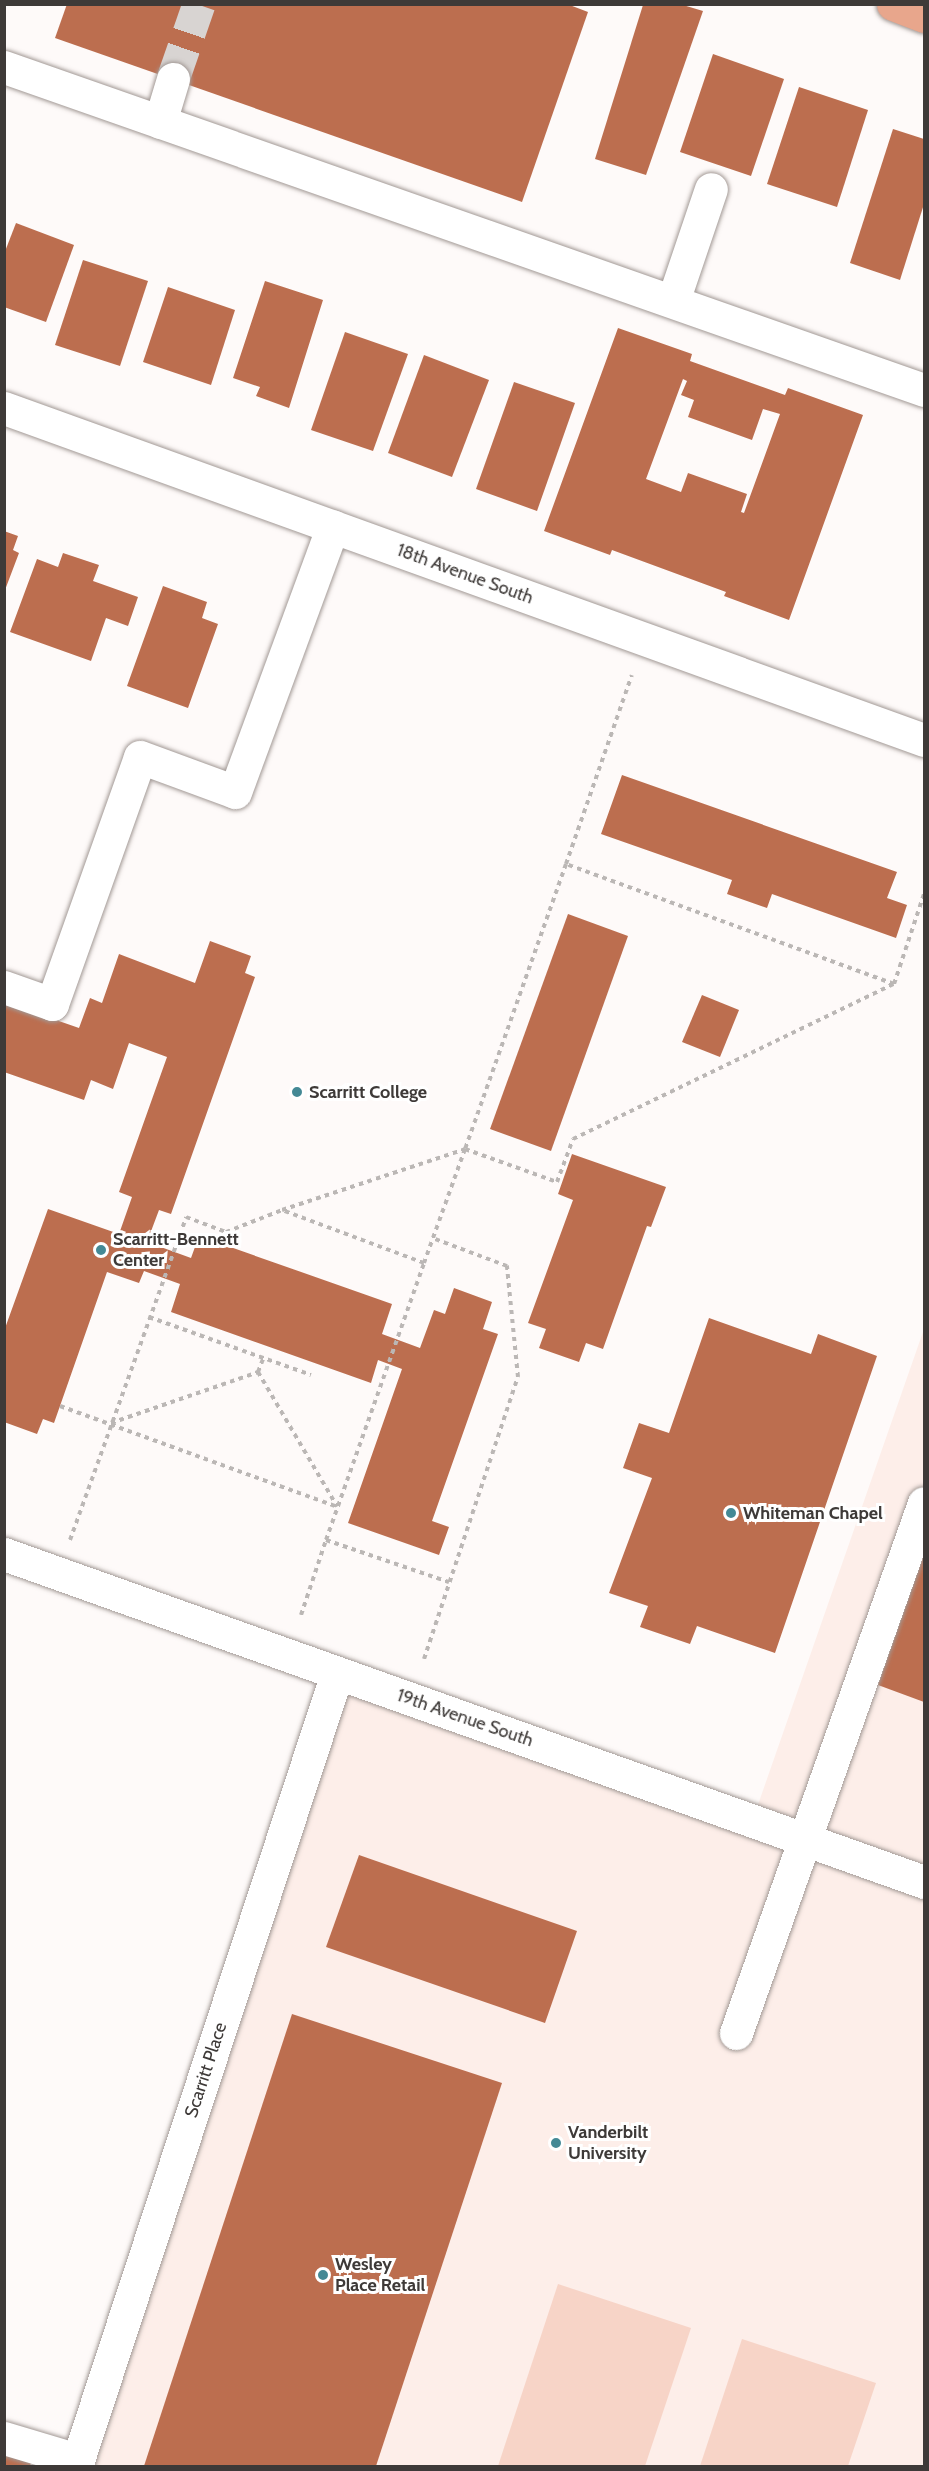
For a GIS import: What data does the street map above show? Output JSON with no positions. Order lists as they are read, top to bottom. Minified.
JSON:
{"streets":{"street":["18th Avenue South","19th Avenue South","Scarritt Place"]},"crossings":[["19th Avenue South","Scarritt Place"]],"places":["Scarritt College","Scarritt-Bennett Center","Whiteman Chapel","Vanderbilt University","Wesley Place Retail"]}
